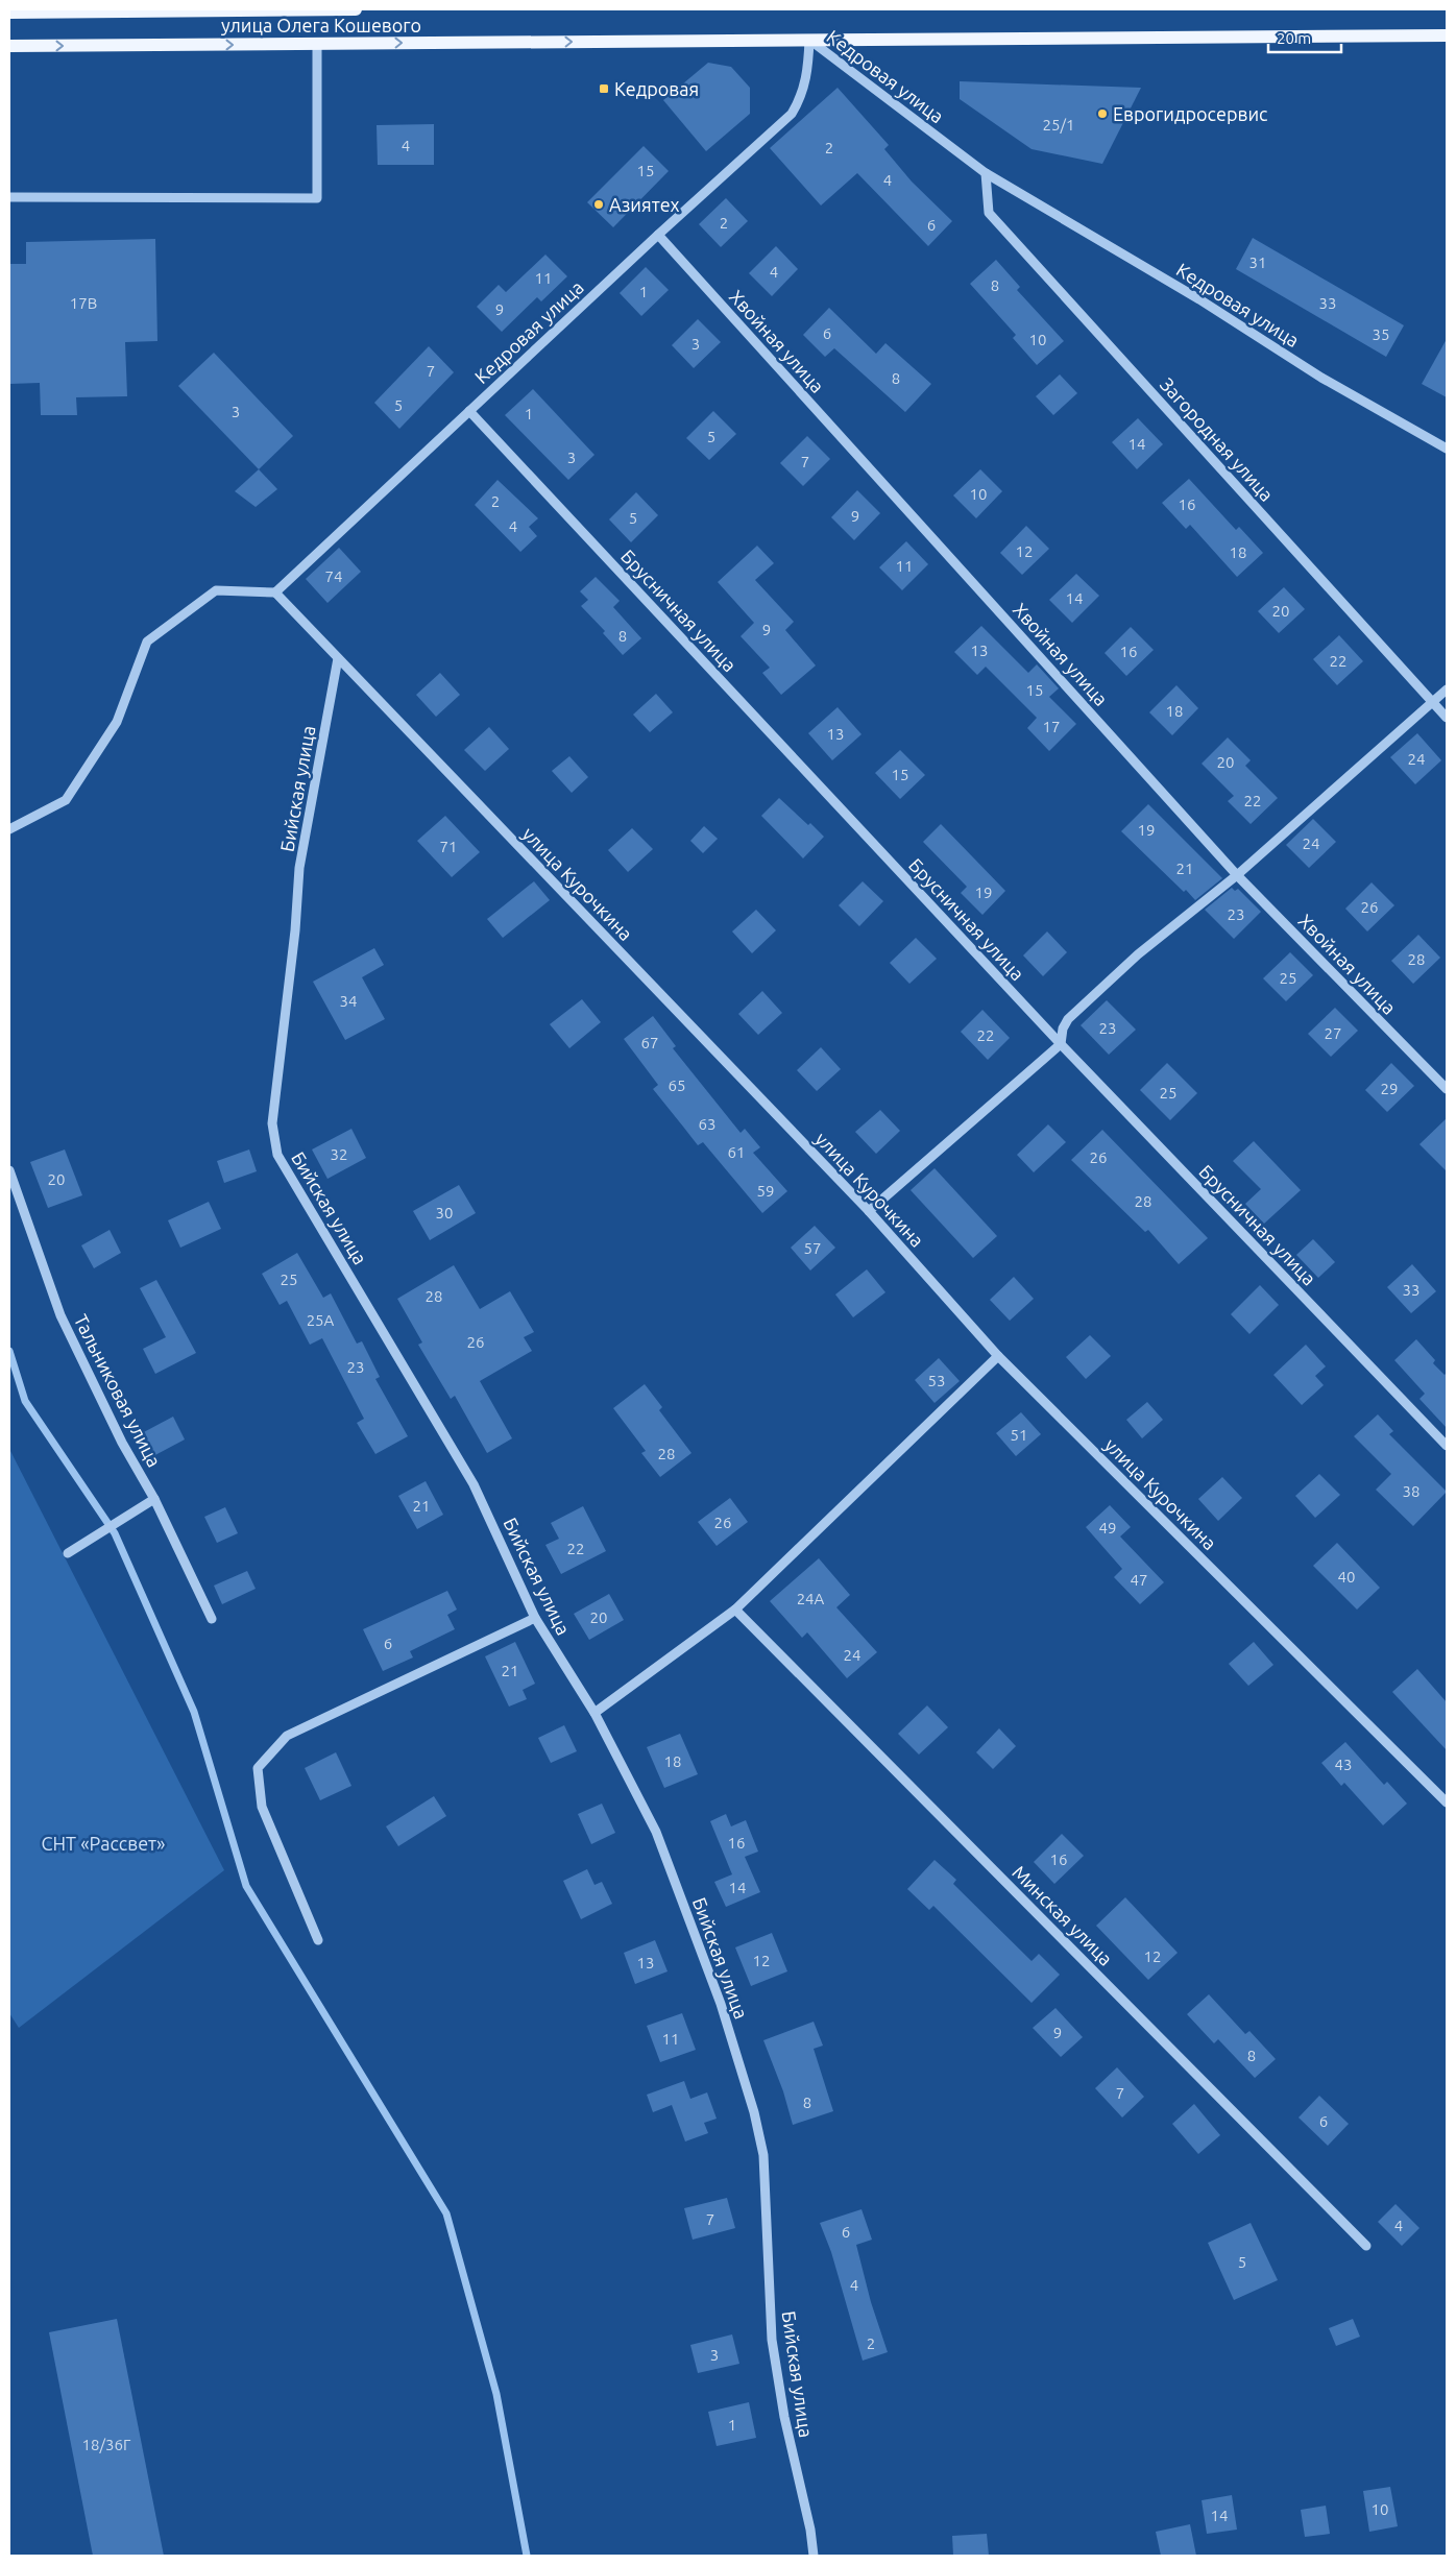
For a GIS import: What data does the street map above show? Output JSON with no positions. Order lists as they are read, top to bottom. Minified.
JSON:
{"streets":{"main road":["улица Олега Кошевого"],"street":["Кедровая улица","Хвойная улица","Загородная улица","Брусничная улица","Бийская улица","улица Курочкина","Тальниковая улица","Минская улица"]},"crossings":[["улица Олега Кошевого","Кедровая улица"],["Кедровая улица","Хвойная улица"],["Кедровая улица","Загородная улица"],["Кедровая улица","Брусничная улица"],["Кедровая улица","улица Курочкина"],["Бийская улица","улица Курочкина"]],"parks":["СНТ «Рассвет»"],"places":{"transit":["Кедровая"],"other":["Еврогидросервис","Азиятех"]},"house_numbers":["25/1","4","2","15","4","2","6","31","4","11","8","1","17В","33","9","6","35","10","3","7","8","5","3","1","5","14","3","7","10","2","16","9","5","4","12","18","11","74","14","20","9","8","13","16","22","15","18","17","13","24","20","15","22","19","24","71","21","19","26","23","28","25","34","23","27","22","67","65","29","25","63","61","32","26","20","59","28","30","57","25","33","28","25А","26","23","53","51","28","38","21","26","49","22","40","47","24А","20","6","24","21","18","43","16","16","14","12","12","13","9","11","8","7","8","6","7","4","6","5","4","2","3","1","18/36Г","10","14"],"scale_bar":"20 m"}
